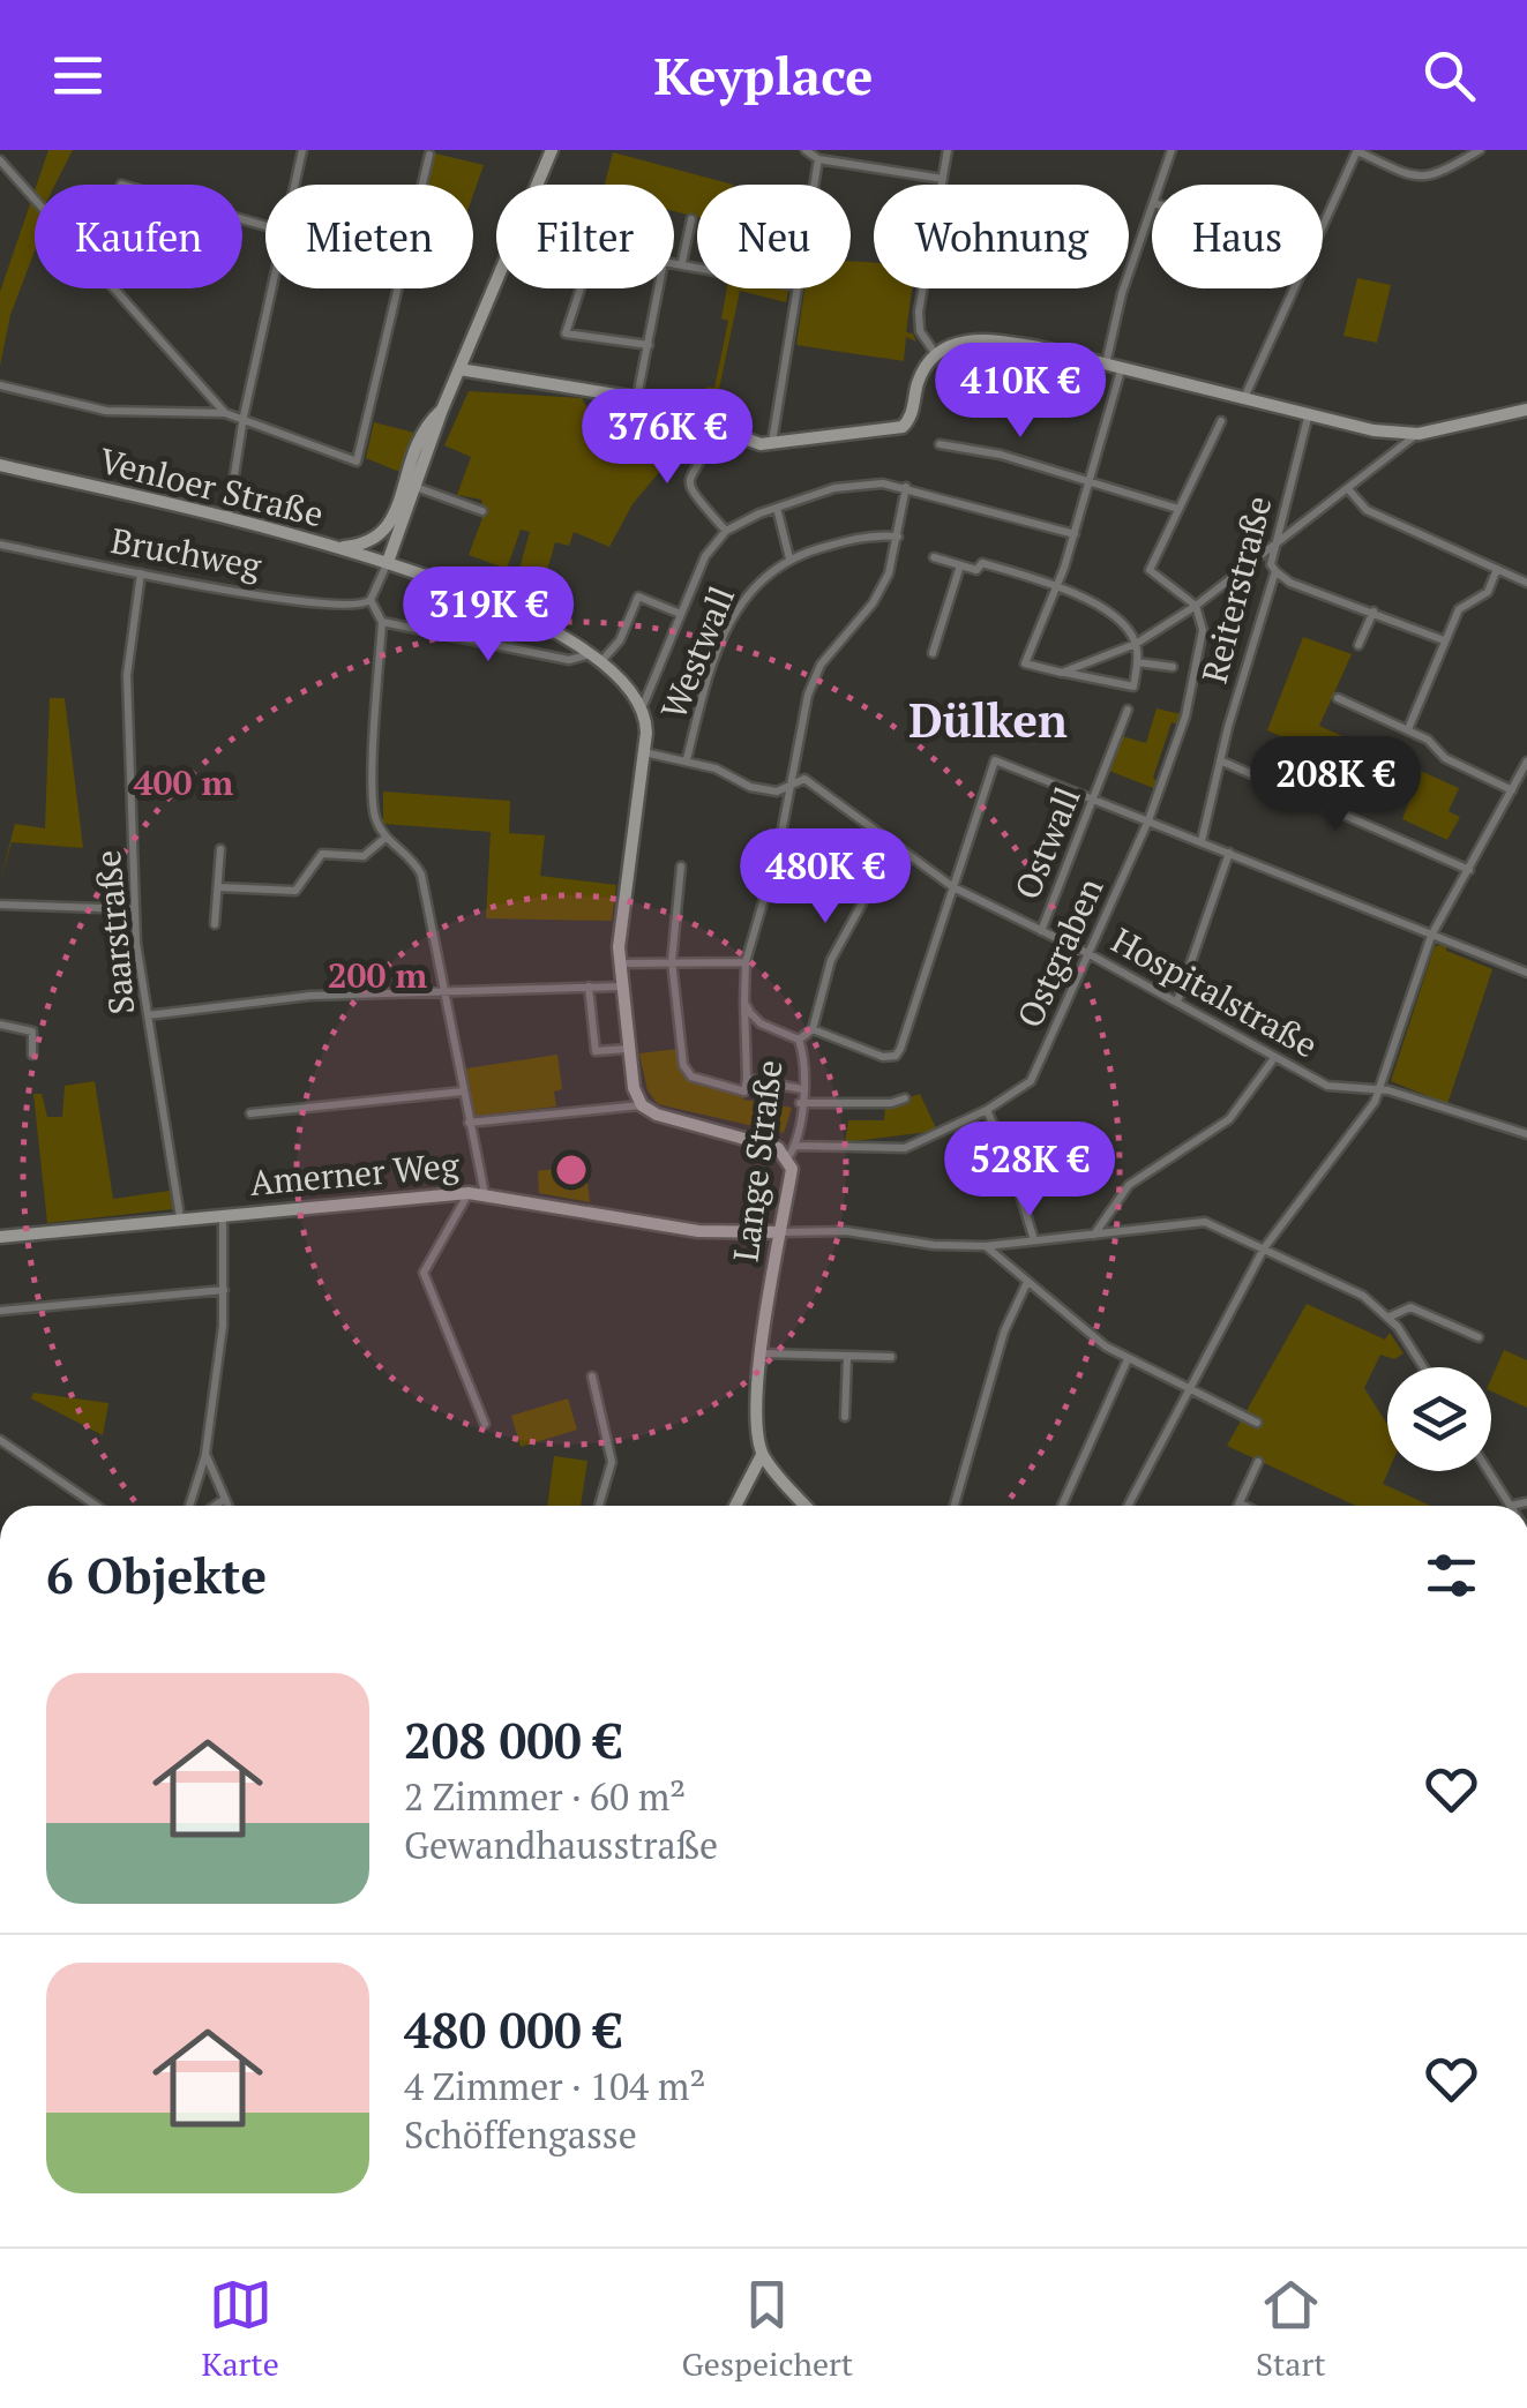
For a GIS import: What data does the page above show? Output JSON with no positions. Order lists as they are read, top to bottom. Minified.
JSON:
{"streets":{"main road":["Venloer Straße","Lange Straße","Amerner Weg"],"street":["Bruchweg","Reiterstraße","Westwall","Ostwall","Saarstraße","Ostgraben","Hospitalstraße"]},"crossings":[["Bruchweg","Saarstraße"],["Ostwall","Hospitalstraße"],["Saarstraße","Amerner Weg"],["Ostgraben","Hospitalstraße"],["Ostgraben","Lange Straße"],["Lange Straße","Amerner Weg"]],"districts":["Dülken"],"page":{"header":"Keyplace","chip":["Kaufen","Mieten","Filter","Neu","Wohnung","Haus"],"price":["410K €","376K €","319K €","208K €","480K €","528K €"],"heading":"6 Objekte","list":[{"name":"208 000 €","note":"2 Zimmer · 60 m² · Gewandhausstraße"},{"name":"480 000 €","note":"4 Zimmer · 104 m² · Schöffengasse"}],"tabs":["Karte","Gespeichert","Start"]},"rings":["400 m","200 m"]}
